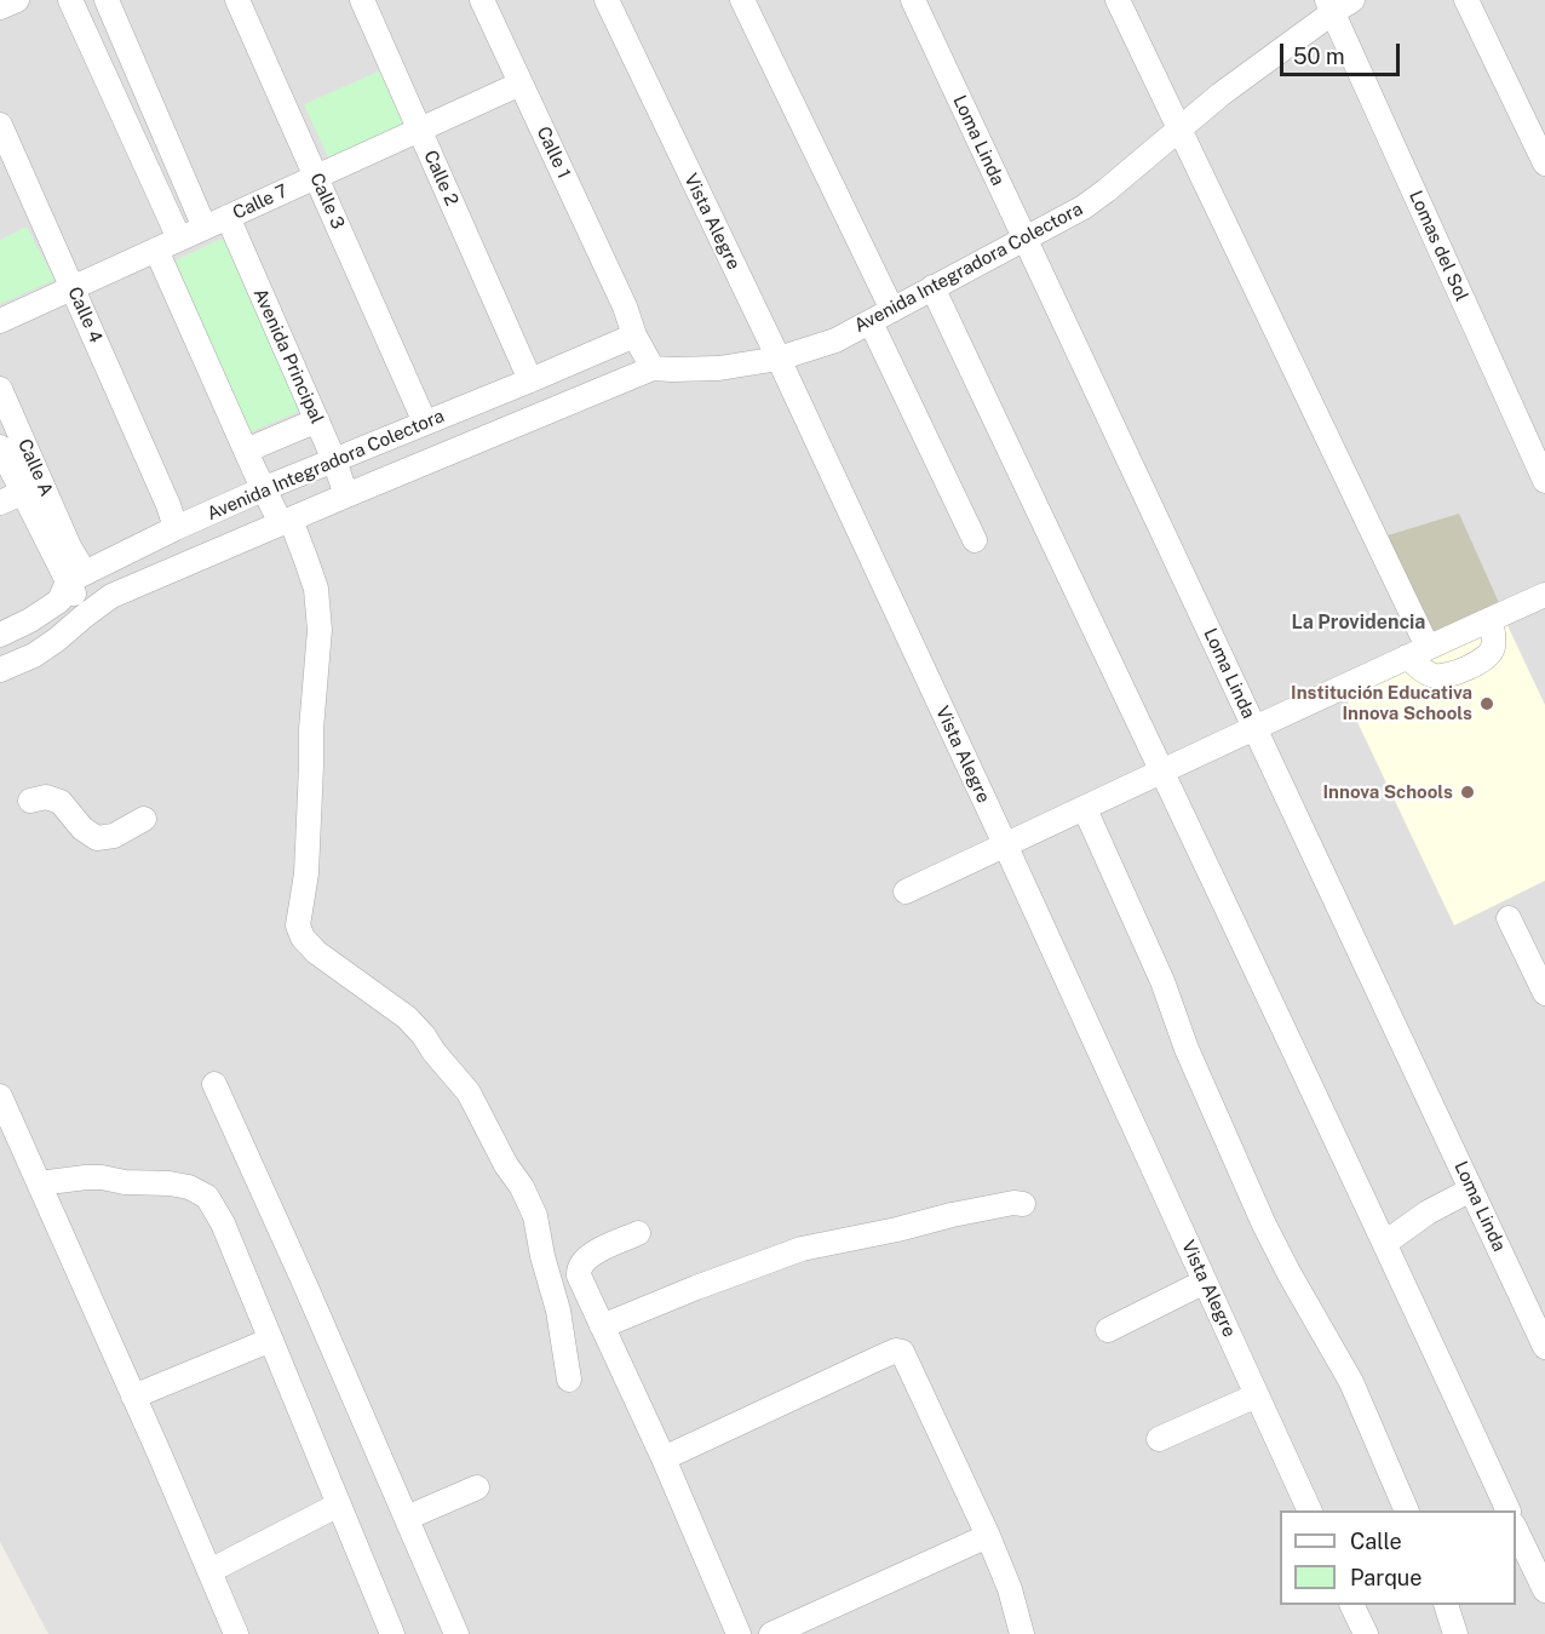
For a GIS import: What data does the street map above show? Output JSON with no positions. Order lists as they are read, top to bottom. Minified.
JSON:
{"streets":{"street":["Loma Linda","Calle 1","Calle 2","Calle 3","Calle 7","Vista Alegre","Lomas del Sol","Avenida Integradora Colectora","Calle 4","Avenida Principal","Calle A"]},"crossings":[["Loma Linda","Avenida Integradora Colectora"],["Calle 1","Calle 7"],["Calle 1","Avenida Integradora Colectora"],["Calle 2","Calle 7"],["Calle 2","Avenida Integradora Colectora"],["Calle 3","Calle 7"],["Calle 3","Avenida Integradora Colectora"],["Calle 7","Calle 4"],["Calle 7","Avenida Principal"],["Vista Alegre","Avenida Integradora Colectora"],["Lomas del Sol","Avenida Integradora Colectora"],["Avenida Integradora Colectora","Calle 4"],["Avenida Integradora Colectora","Avenida Principal"],["Avenida Integradora Colectora","Calle A"]],"districts":["La Providencia"],"places":["Institución Educativa Innova Schools","Innova Schools"],"legend":["Calle","Parque"],"scale_bar":"50 m"}
